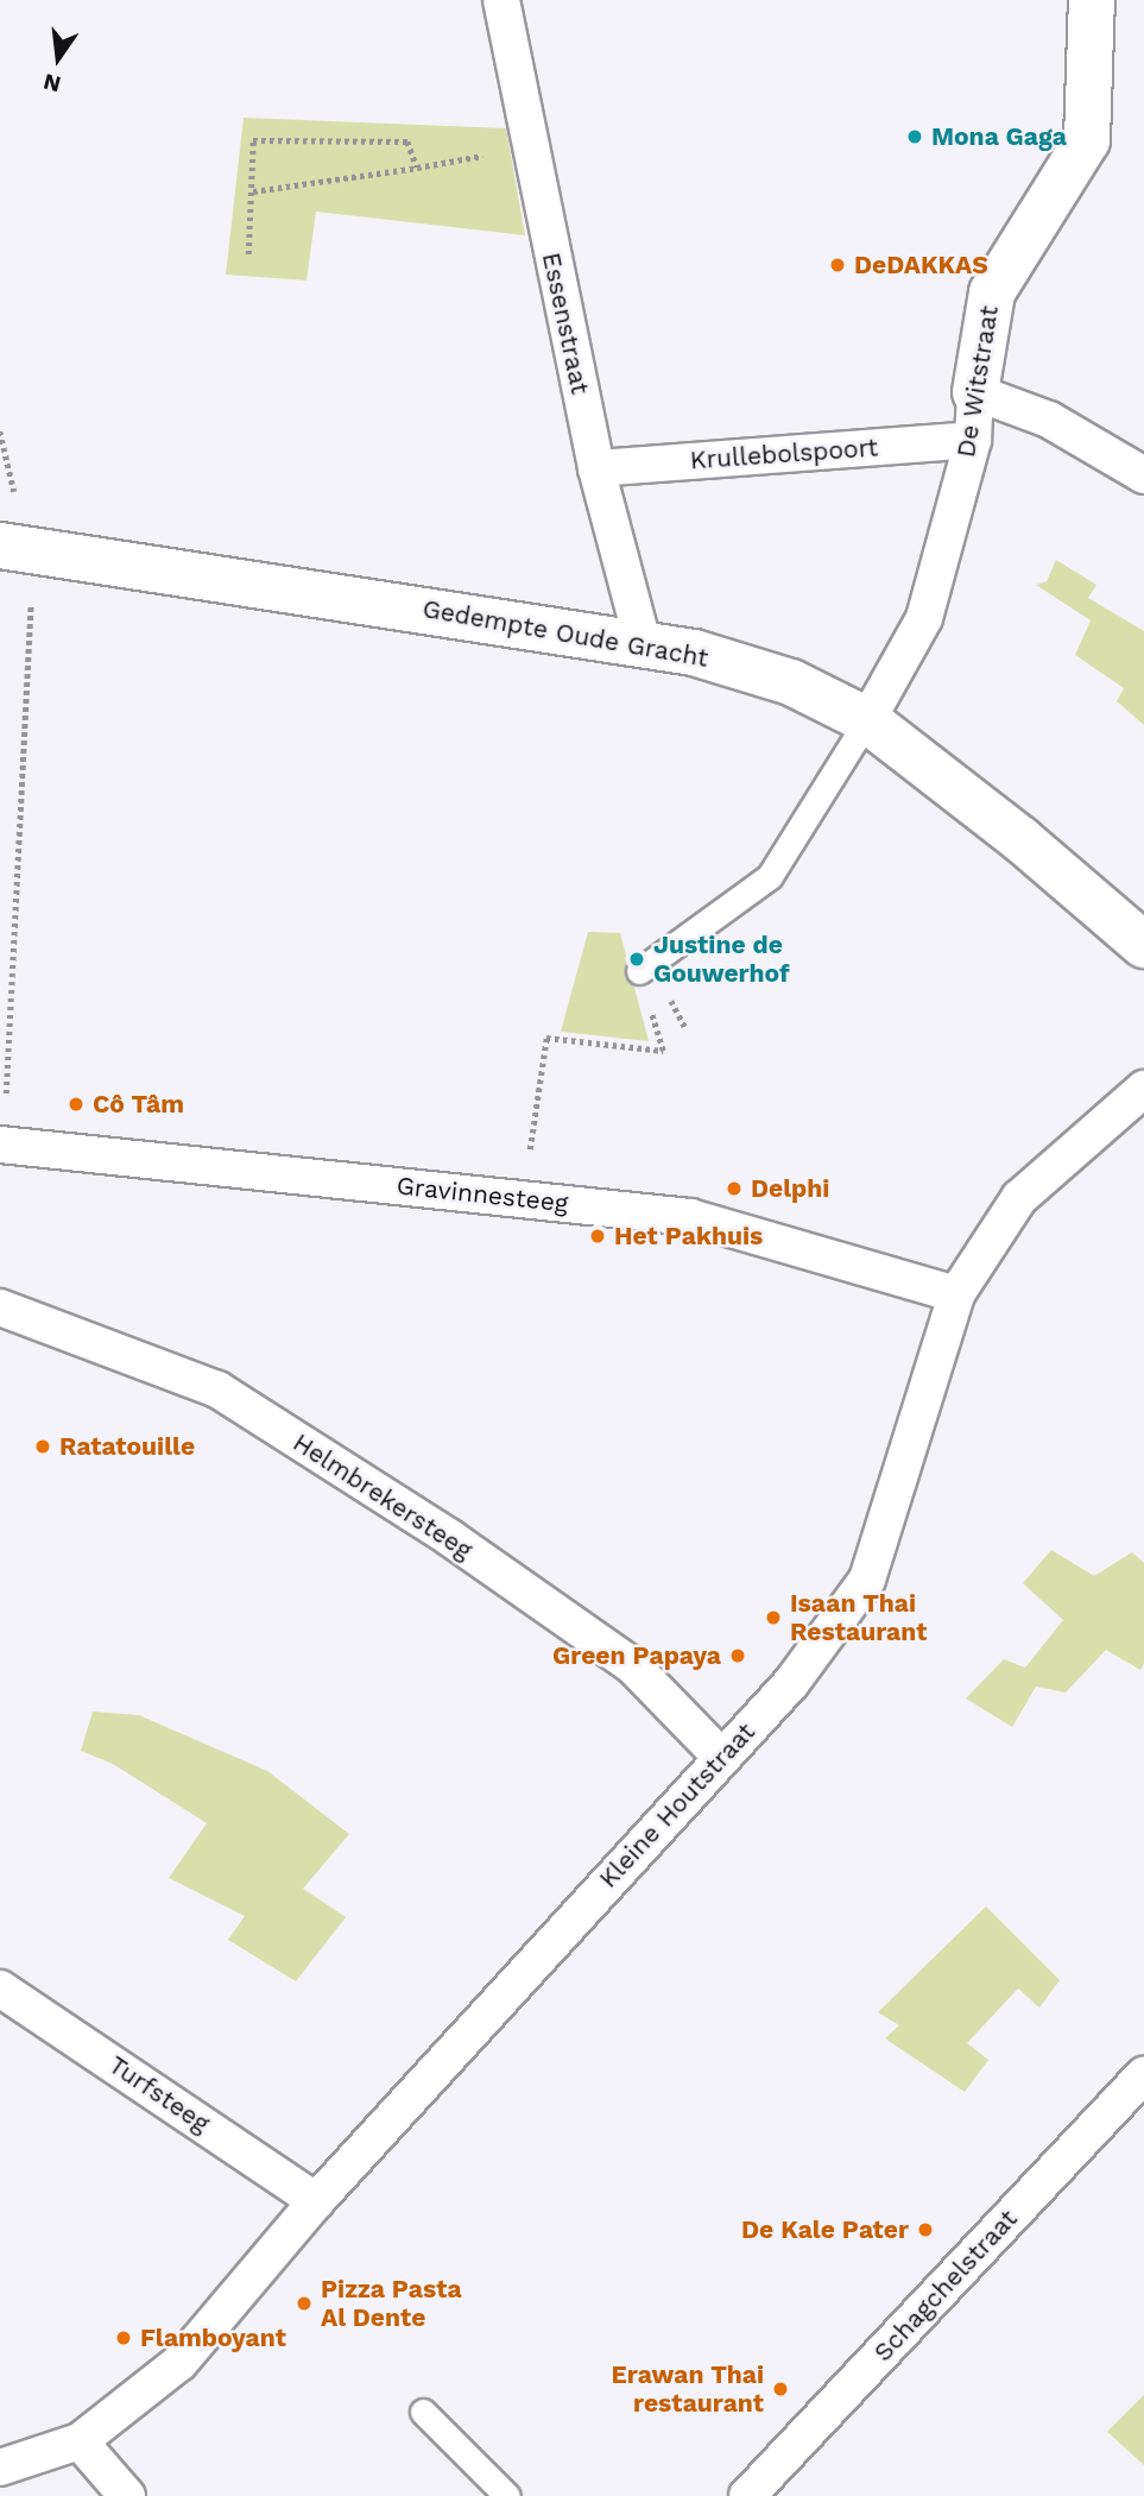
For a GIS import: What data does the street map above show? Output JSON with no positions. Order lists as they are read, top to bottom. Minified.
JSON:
{"streets":{"street":["Essenstraat","De Witstraat","Krullebolspoort","Gedempte Oude Gracht","Gravinnesteeg","Helmbrekersteeg","Kleine Houtstraat","Turfsteeg","Schagchelstraat"]},"crossings":[["Essenstraat","Krullebolspoort"],["Essenstraat","Gedempte Oude Gracht"],["De Witstraat","Krullebolspoort"],["De Witstraat","Gedempte Oude Gracht"],["Gravinnesteeg","Kleine Houtstraat"],["Helmbrekersteeg","Kleine Houtstraat"],["Kleine Houtstraat","Turfsteeg"]],"places":["Mona Gaga","DeDAKKAS","Justine de Gouwerhof","Cô Tâm","Delphi","Het Pakhuis","Ratatouille","Isaan Thai Restaurant","Green Papaya","De Kale Pater","Pizza Pasta Al Dente","Flamboyant","Erawan Thai restaurant"],"north":"bottom"}
